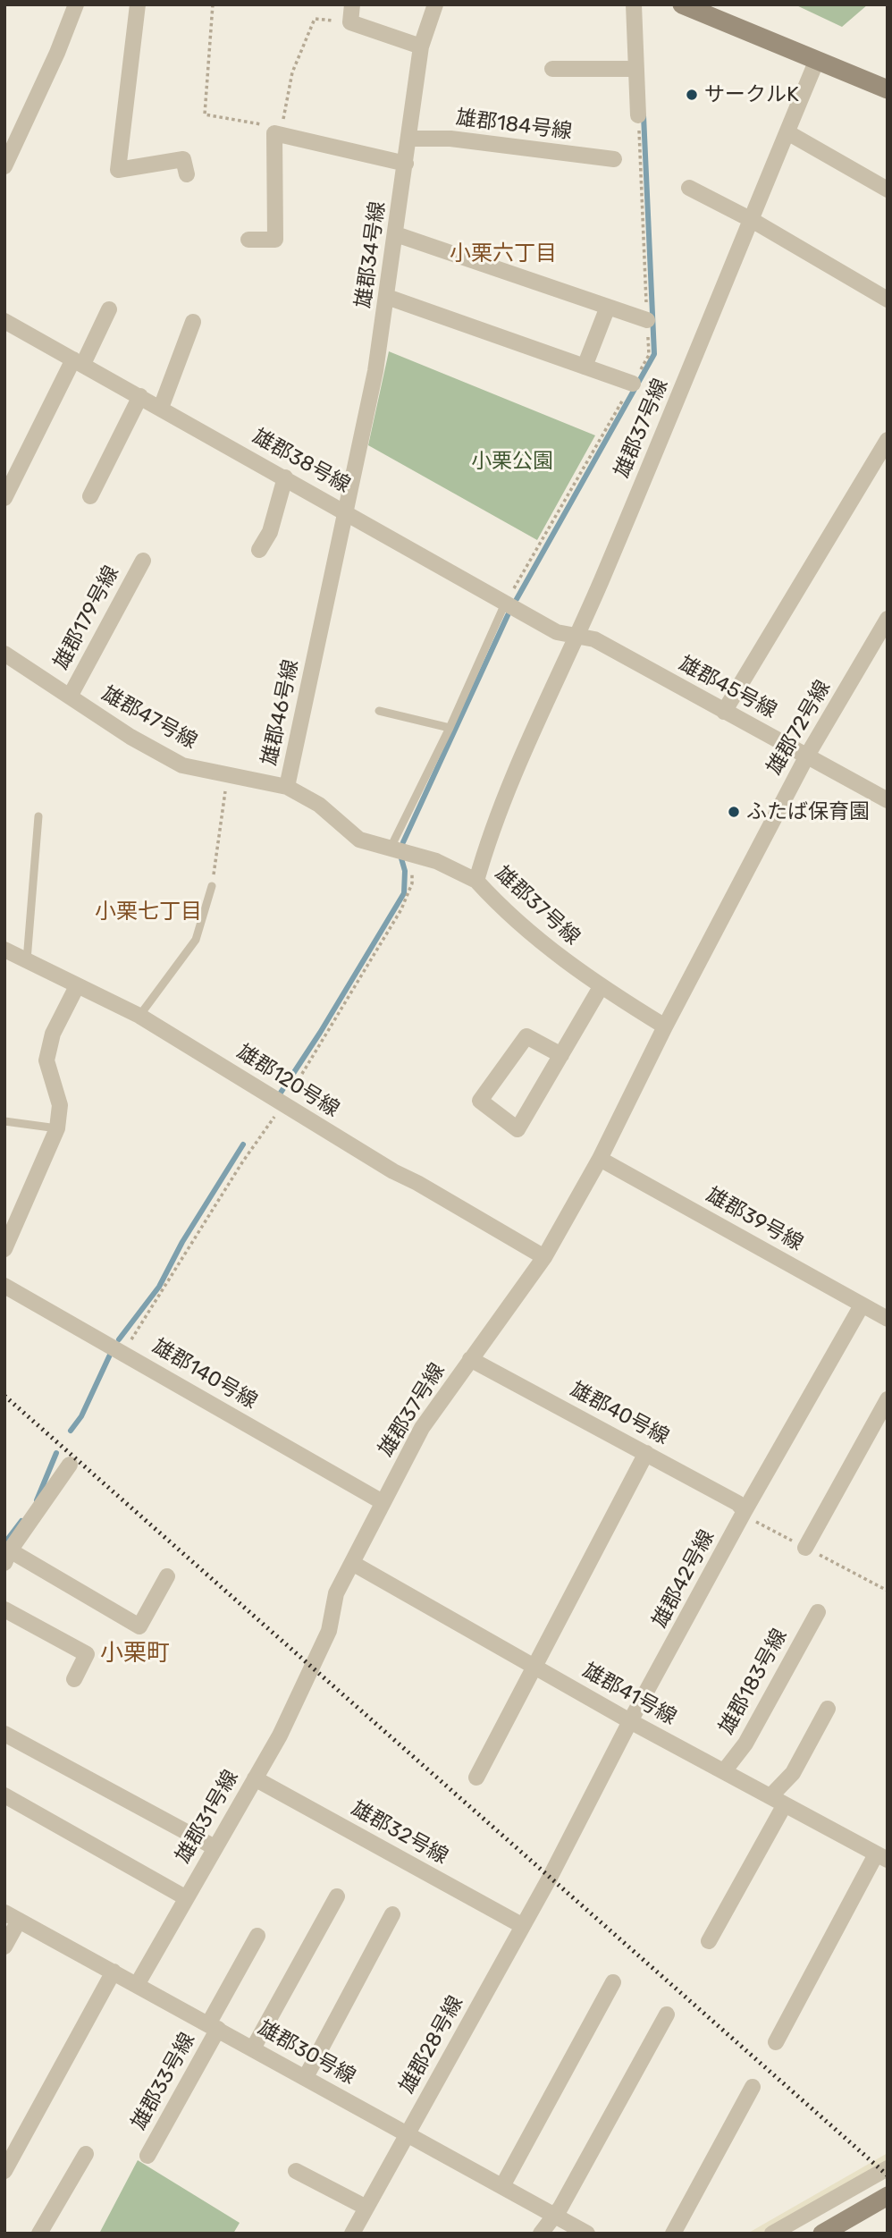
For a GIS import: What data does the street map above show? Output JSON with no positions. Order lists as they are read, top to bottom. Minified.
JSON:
{"streets":{"street":["雄郡184号線","雄郡34号線","雄郡37号線","雄郡38号線","雄郡179号線","雄郡45号線","雄郡46号線","雄郡47号線","雄郡72号線","雄郡120号線","雄郡39号線","雄郡140号線","雄郡40号線","雄郡42号線","雄郡183号線","雄郡41号線","雄郡31号線","雄郡32号線","雄郡28号線","雄郡30号線","雄郡33号線"]},"crossings":[["雄郡184号線","雄郡34号線"],["雄郡34号線","雄郡38号線"],["雄郡34号線","雄郡46号線"],["雄郡37号線","雄郡38号線"],["雄郡37号線","雄郡45号線"],["雄郡37号線","雄郡46号線"],["雄郡37号線","雄郡72号線"],["雄郡37号線","雄郡120号線"],["雄郡37号線","雄郡39号線"],["雄郡37号線","雄郡140号線"],["雄郡37号線","雄郡40号線"],["雄郡37号線","雄郡41号線"],["雄郡37号線","雄郡31号線"],["雄郡38号線","雄郡45号線"],["雄郡38号線","雄郡46号線"],["雄郡179号線","雄郡47号線"],["雄郡45号線","雄郡72号線"],["雄郡46号線","雄郡47号線"],["雄郡39号線","雄郡42号線"],["雄郡40号線","雄郡42号線"],["雄郡42号線","雄郡41号線"],["雄郡42号線","雄郡28号線"],["雄郡183号線","雄郡41号線"],["雄郡31号線","雄郡32号線"],["雄郡31号線","雄郡30号線"],["雄郡32号線","雄郡28号線"],["雄郡28号線","雄郡30号線"],["雄郡30号線","雄郡33号線"]],"districts":["小栗六丁目","小栗七丁目","小栗町"],"parks":["小栗公園"],"places":["サークルK","ふたば保育園"]}
